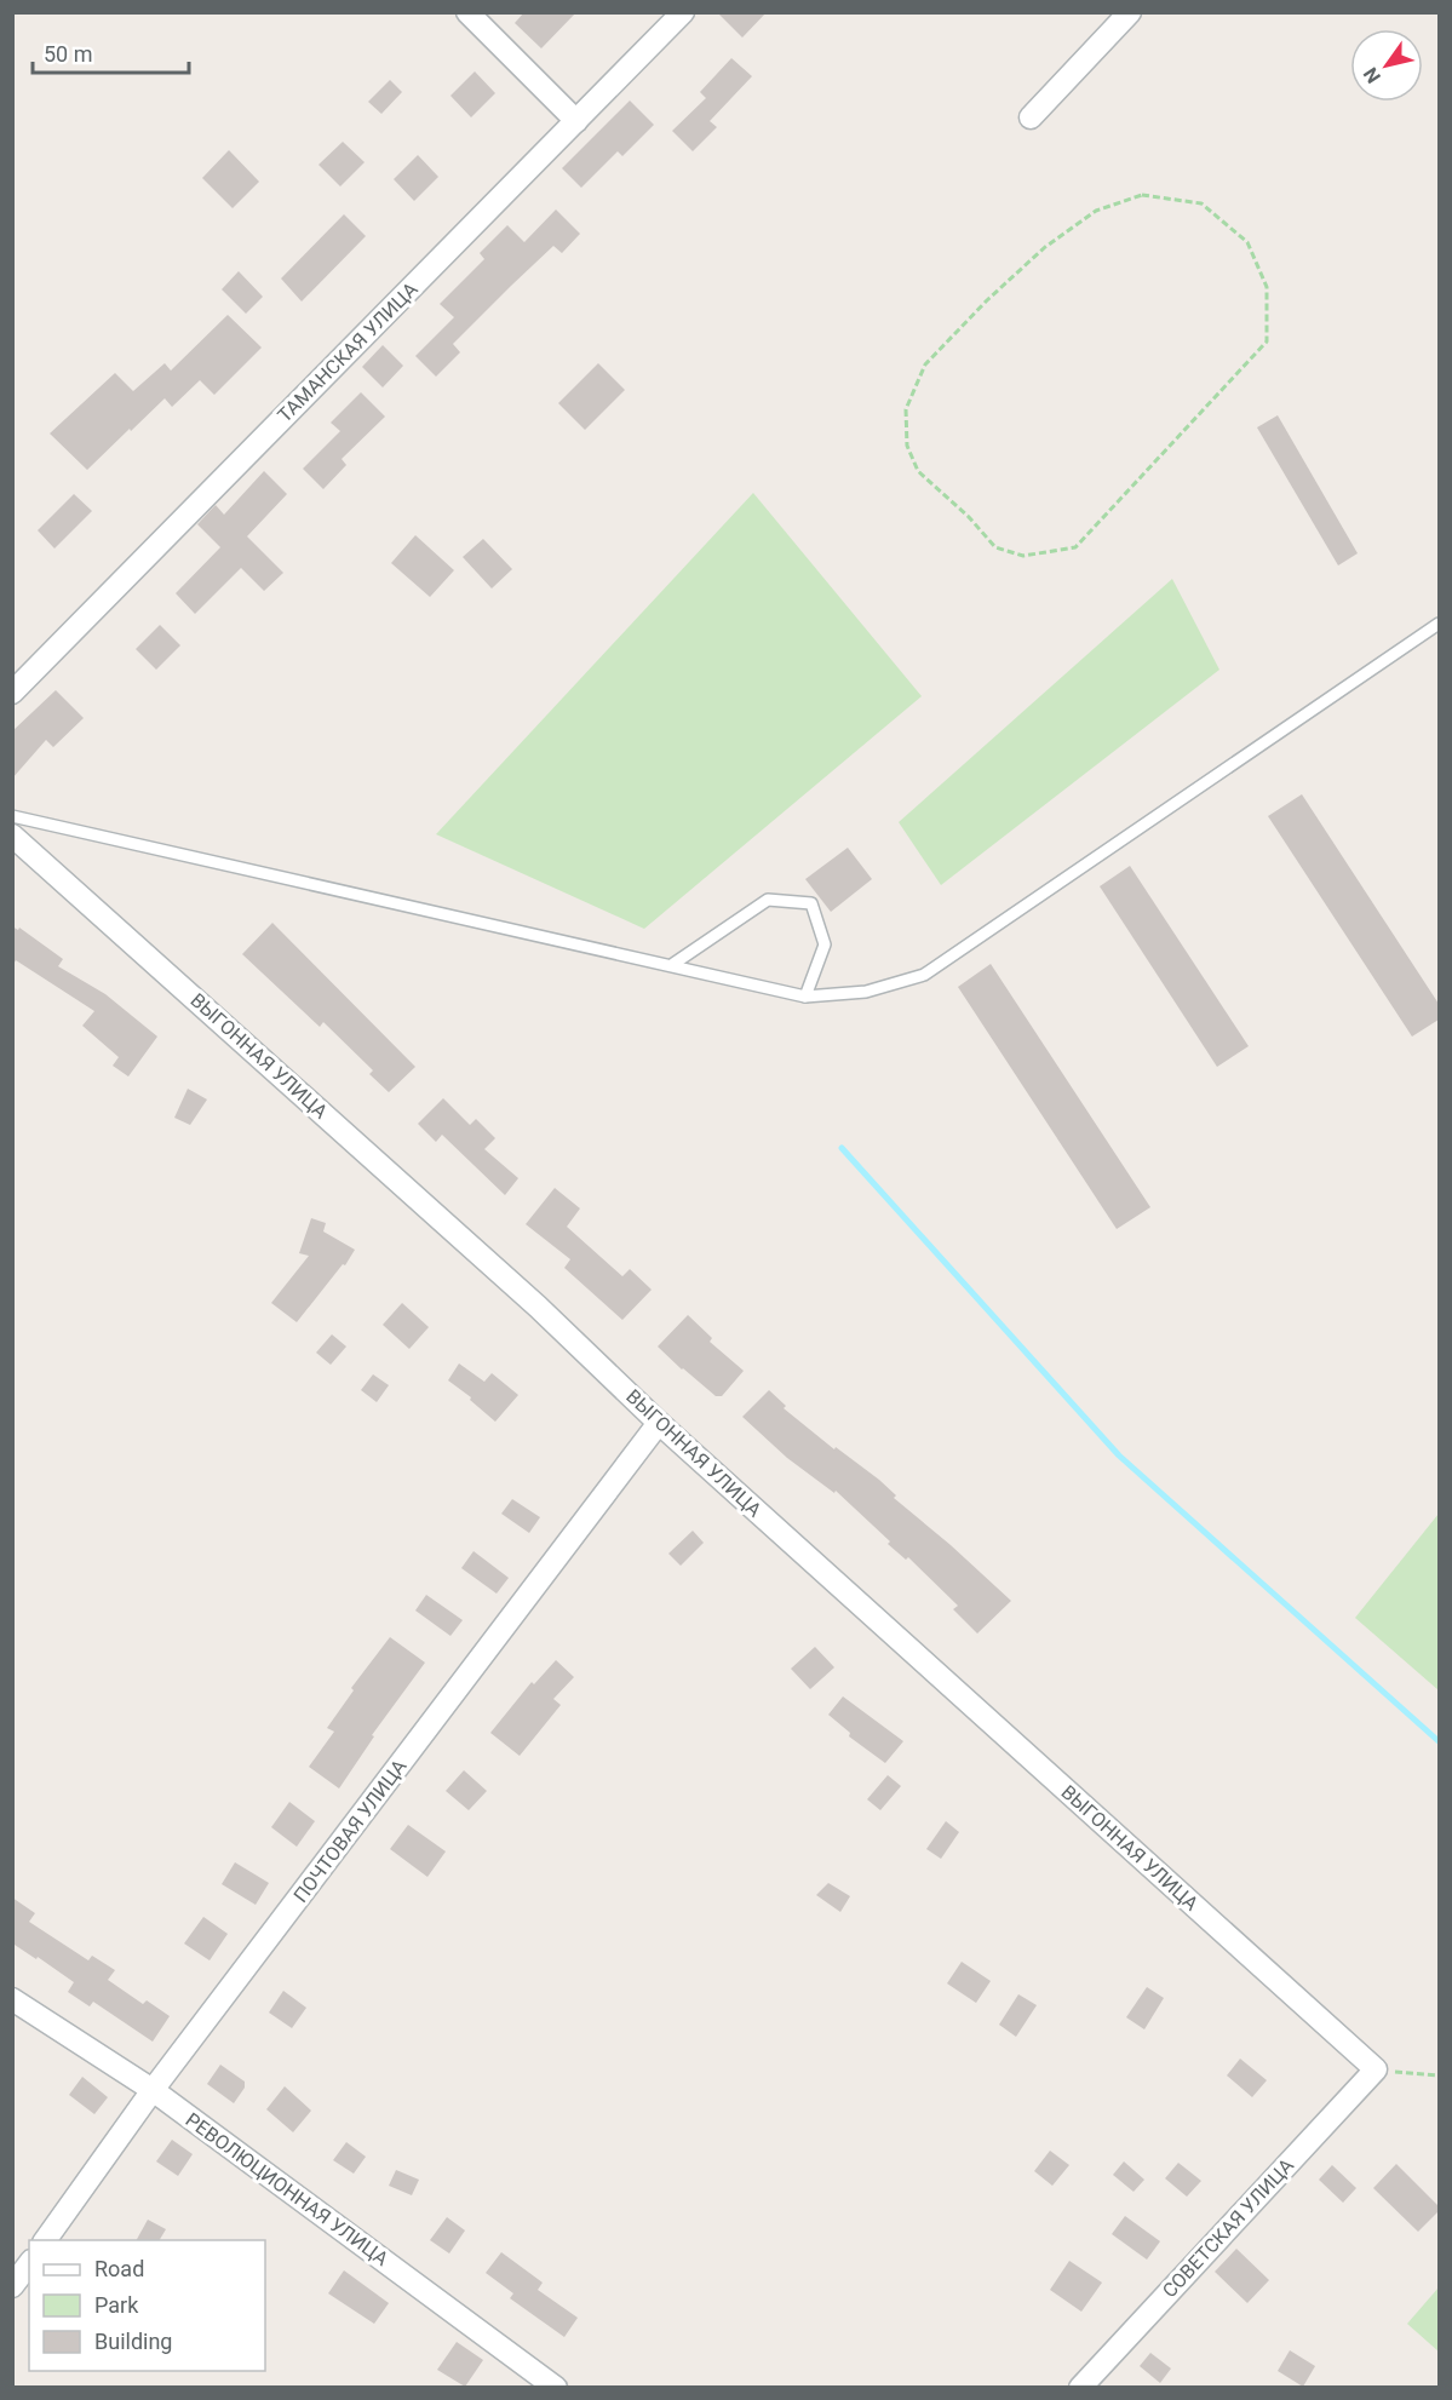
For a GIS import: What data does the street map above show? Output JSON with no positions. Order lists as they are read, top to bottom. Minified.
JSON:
{"streets":{"street":["ТАМАНСКАЯ УЛИЦА","ВЫГОННАЯ УЛИЦА","ПОЧТОВАЯ УЛИЦА","РЕВОЛЮЦИОННАЯ УЛИЦА","СОВЕТСКАЯ УЛИЦА"]},"crossings":[["ВЫГОННАЯ УЛИЦА","ПОЧТОВАЯ УЛИЦА"],["ВЫГОННАЯ УЛИЦА","СОВЕТСКАЯ УЛИЦА"],["ПОЧТОВАЯ УЛИЦА","РЕВОЛЮЦИОННАЯ УЛИЦА"]],"legend":["Road","Park","Building"],"scale_bar":"50 m","north":"bottom left"}
